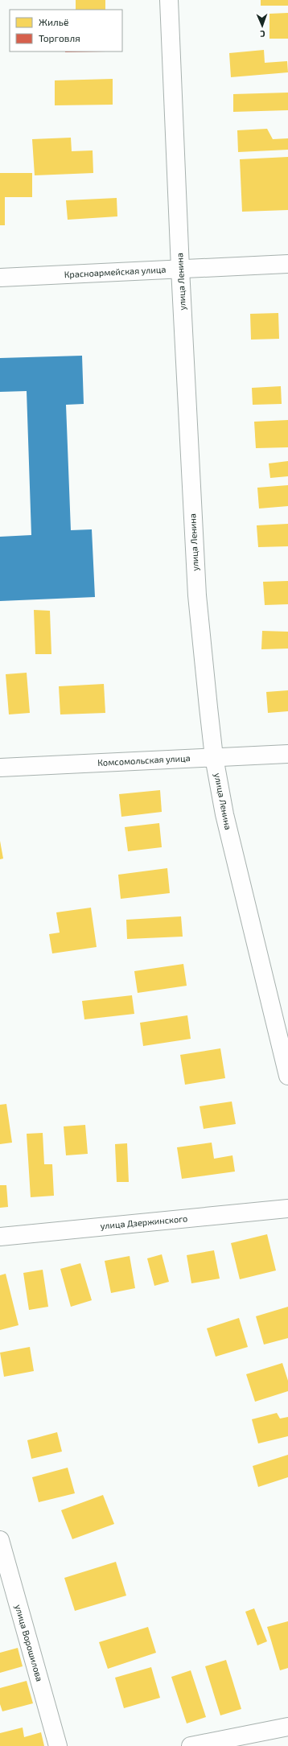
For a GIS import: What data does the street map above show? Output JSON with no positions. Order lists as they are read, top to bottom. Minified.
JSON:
{"streets":{"street":["Красноармейская улица","улица Ленина","Комсомольская улица","улица Дзержинского","улица Ворошилова"]},"crossings":[["Красноармейская улица","улица Ленина"],["улица Ленина","Комсомольская улица"]],"legend":["Жильё","Торговля"],"north":"bottom"}
